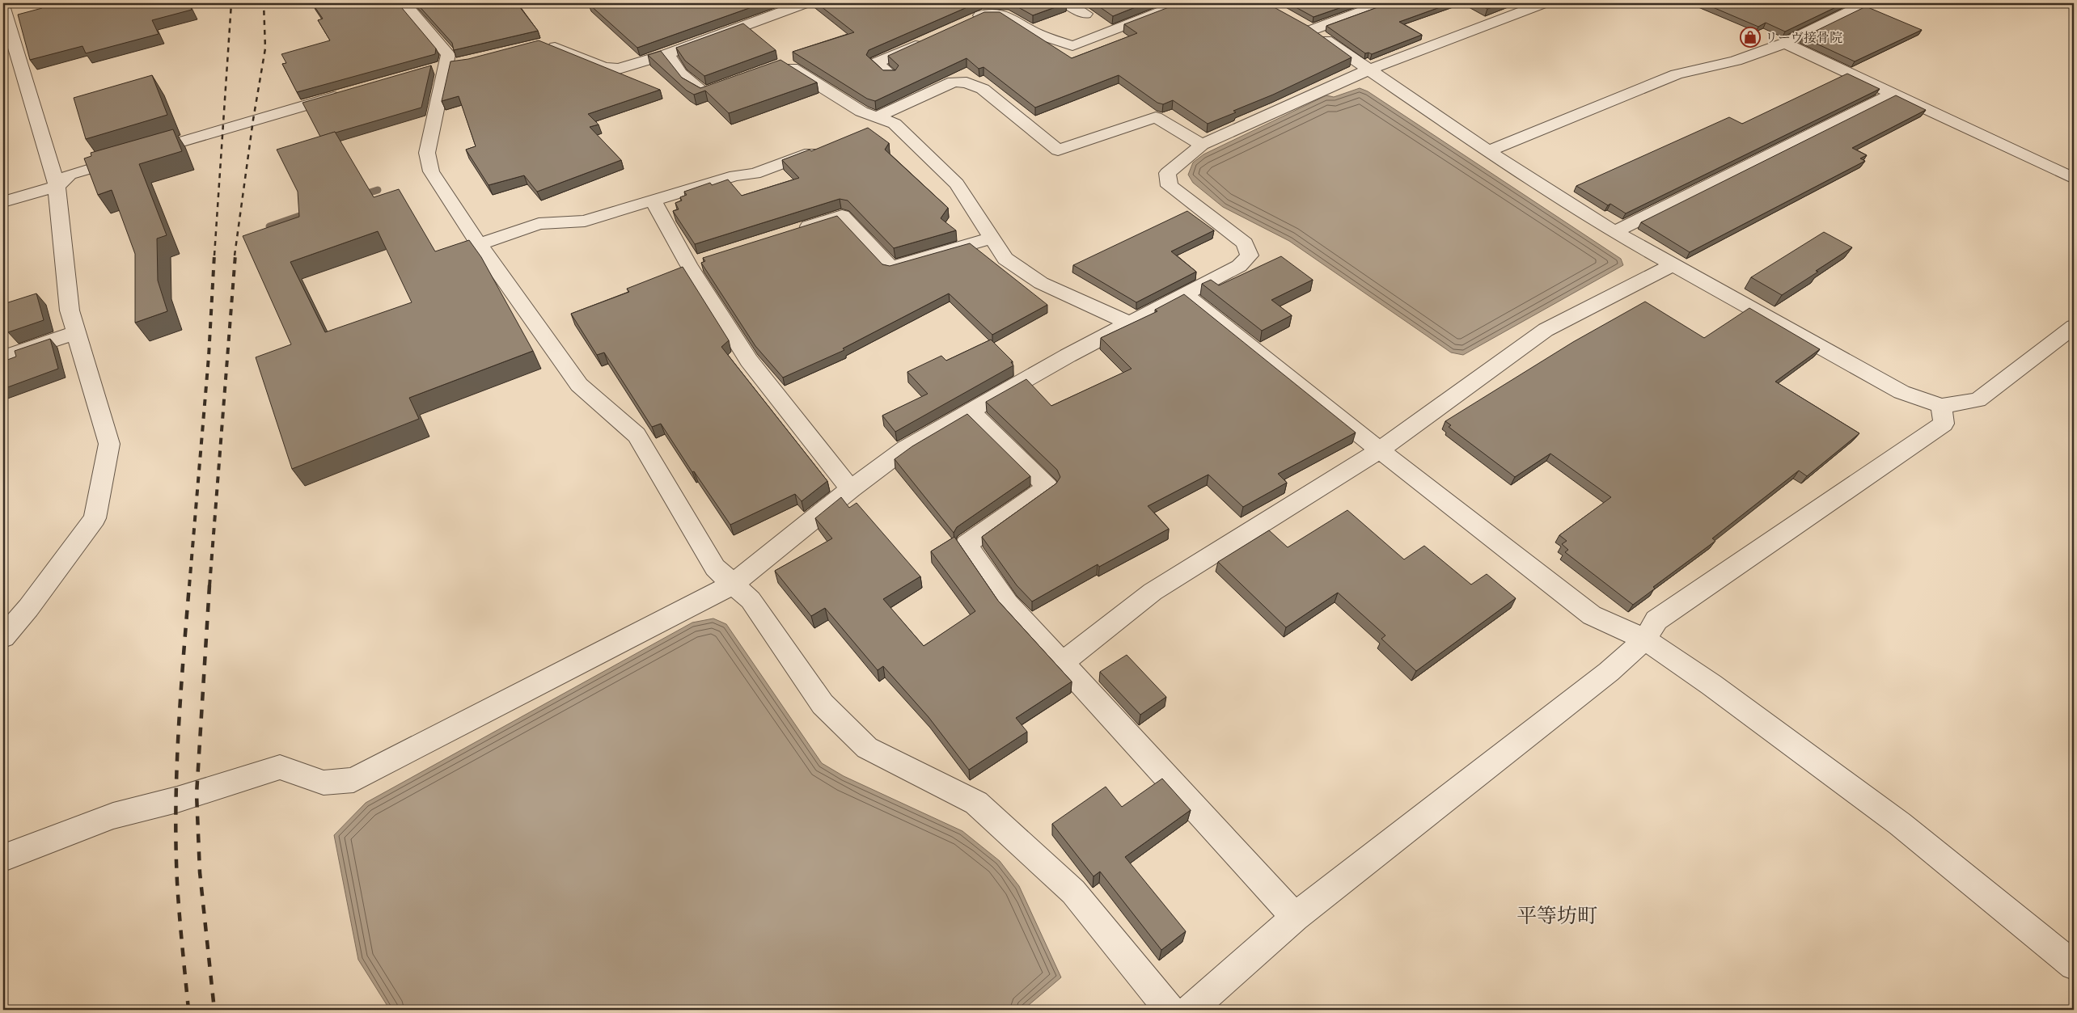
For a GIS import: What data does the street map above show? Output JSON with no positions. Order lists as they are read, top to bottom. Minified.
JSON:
{"districts":["平等坊町"],"places":{"shop":["リーヴ接骨院"]}}
